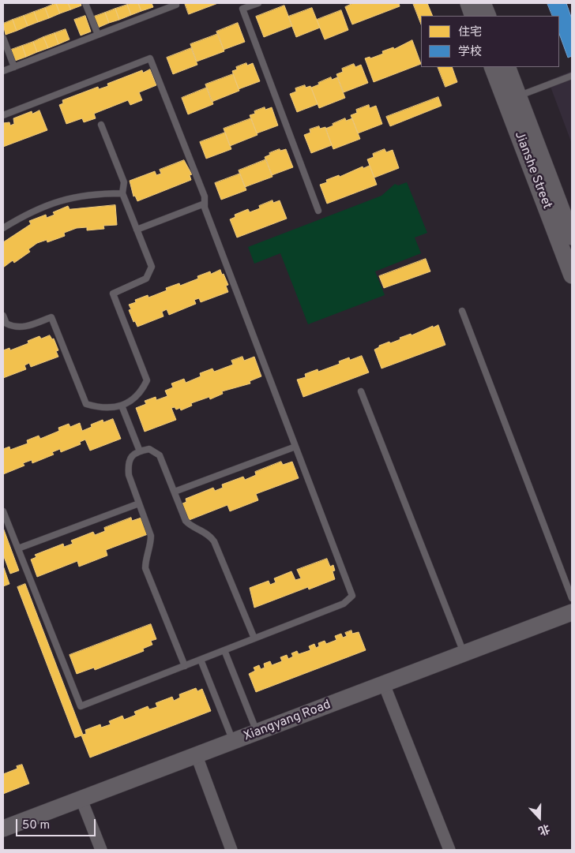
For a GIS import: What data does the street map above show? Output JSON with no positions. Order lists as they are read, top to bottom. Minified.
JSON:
{"streets":{"street":["Jianshe Street","Xiangyang Road"]},"legend":["住宅","学校"],"scale_bar":"50 m","north":"bottom"}
